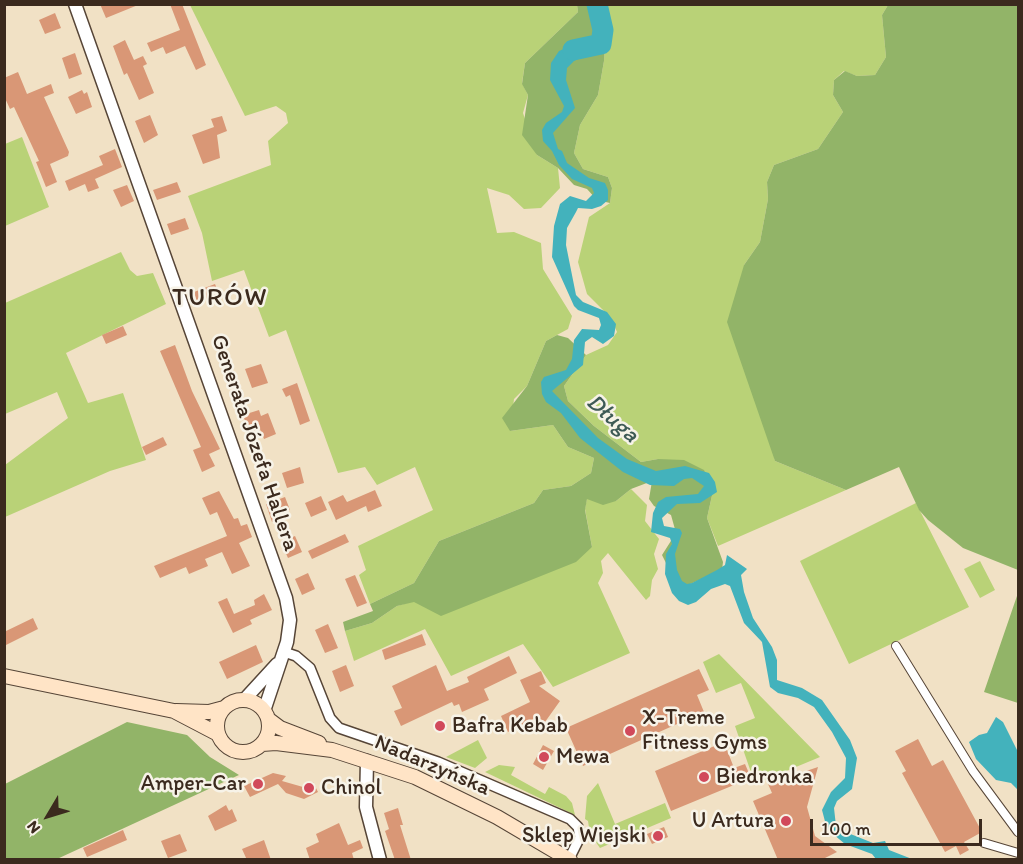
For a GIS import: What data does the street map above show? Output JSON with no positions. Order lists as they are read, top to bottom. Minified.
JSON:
{"streets":{"main road":["Nadarzyńska"],"street":["Generała Józefa Hallera"]},"crossings":[["Generała Józefa Hallera","Nadarzyńska"]],"districts":["TURÓW"],"water":["Długa"],"places":["Bafra Kebab","X-Treme Fitness Gyms","Mewa","Biedronka","Amper-Car","Chinol","U Artura","Sklep Wiejski"],"scale_bar":"100 m","north":"bottom left"}
